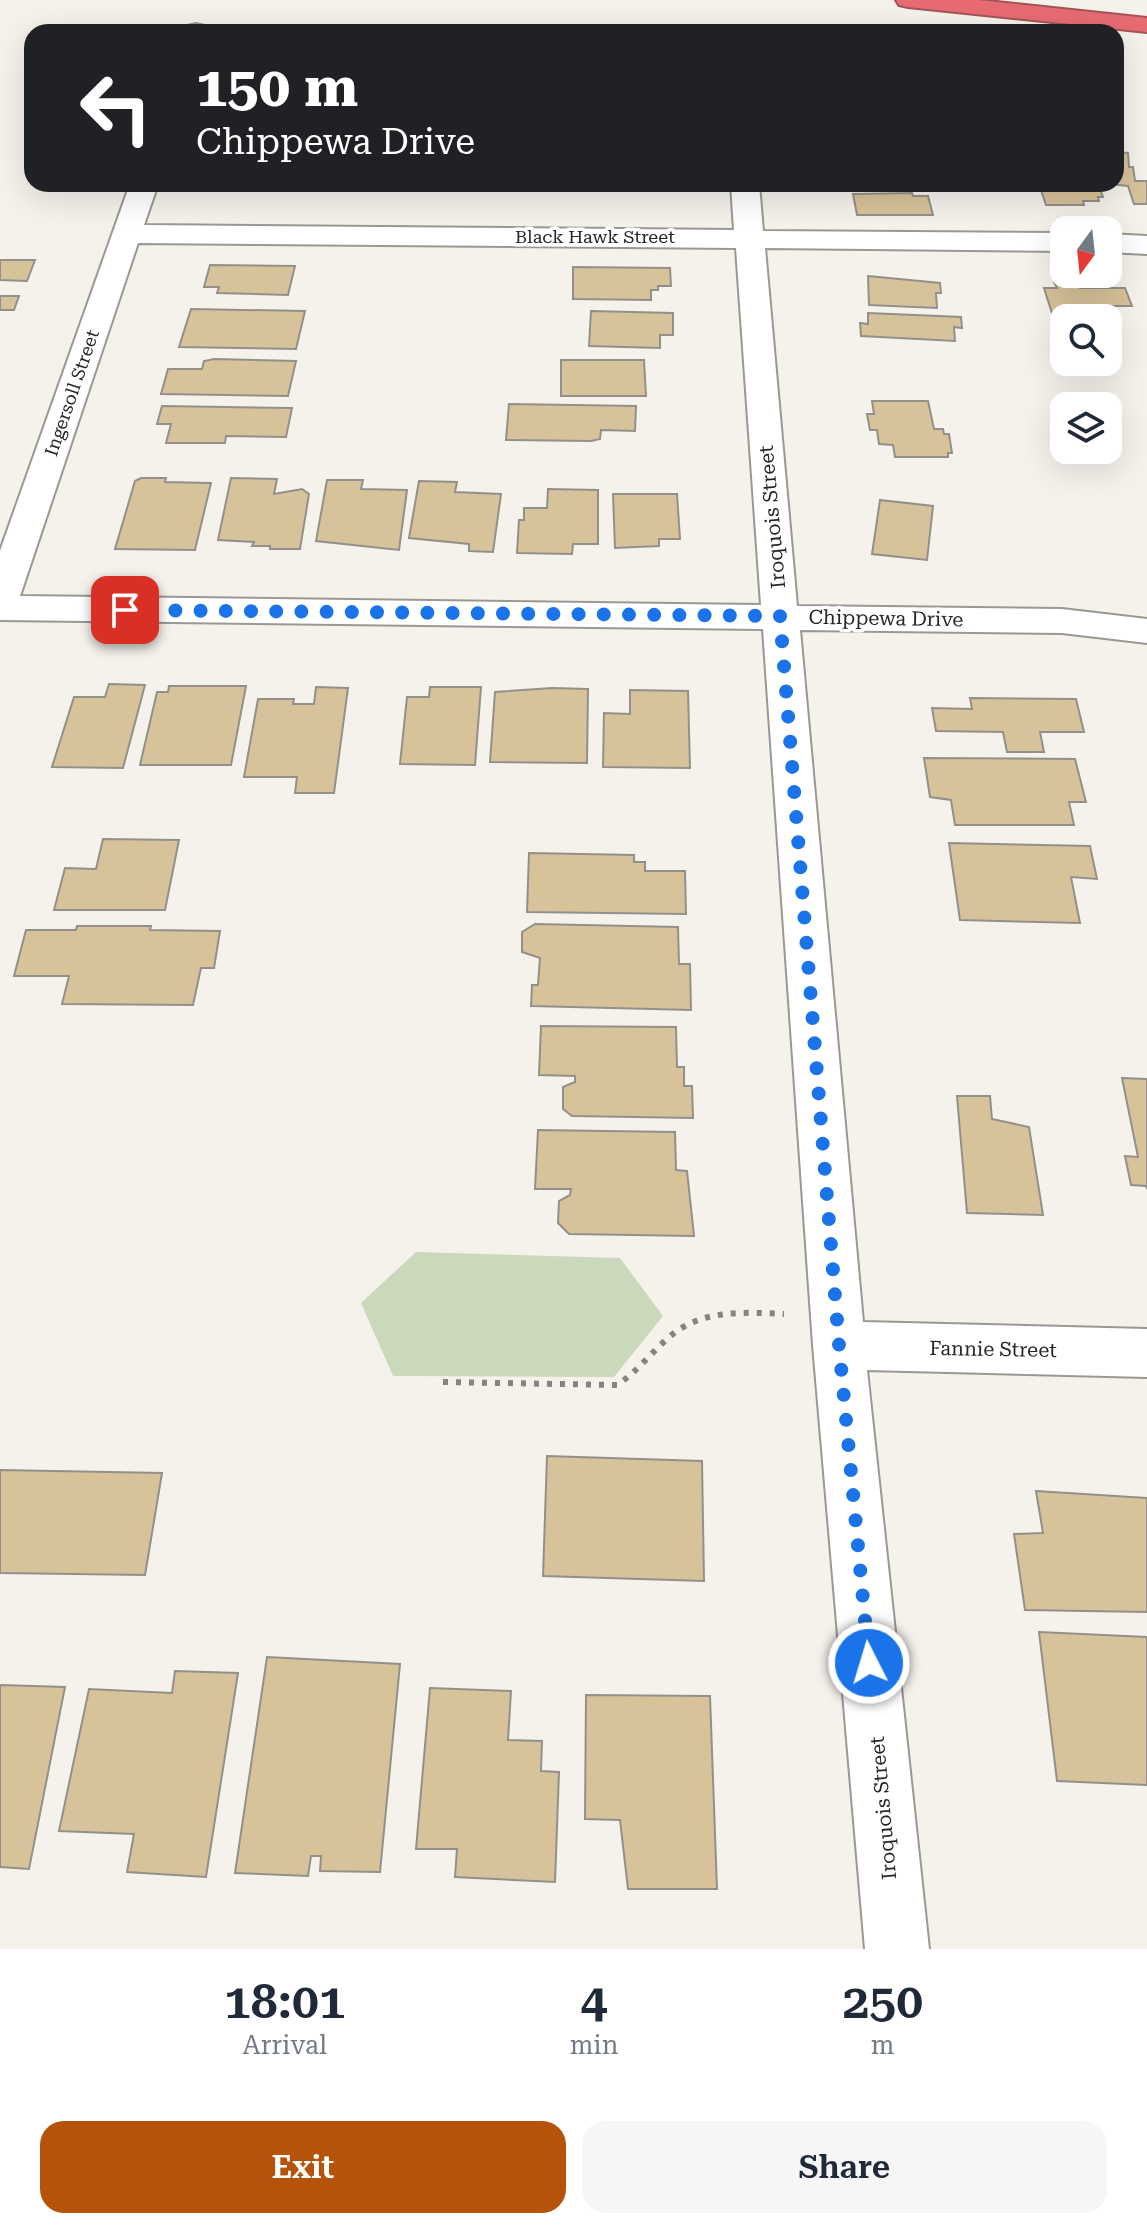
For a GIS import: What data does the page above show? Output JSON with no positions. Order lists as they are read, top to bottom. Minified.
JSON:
{"streets":{"street":["Black Hawk Street","Ingersoll Street","Iroquois Street","Chippewa Drive","Fannie Street"]},"crossings":[["Black Hawk Street","Ingersoll Street"],["Black Hawk Street","Iroquois Street"],["Iroquois Street","Chippewa Drive"],["Iroquois Street","Fannie Street"]],"north":"bottom","page":{"turn":["150 m","Chippewa Drive"],"eta":["18:01","Arrival","4","min","250","m"],"buttons":["Exit","Share"]}}
